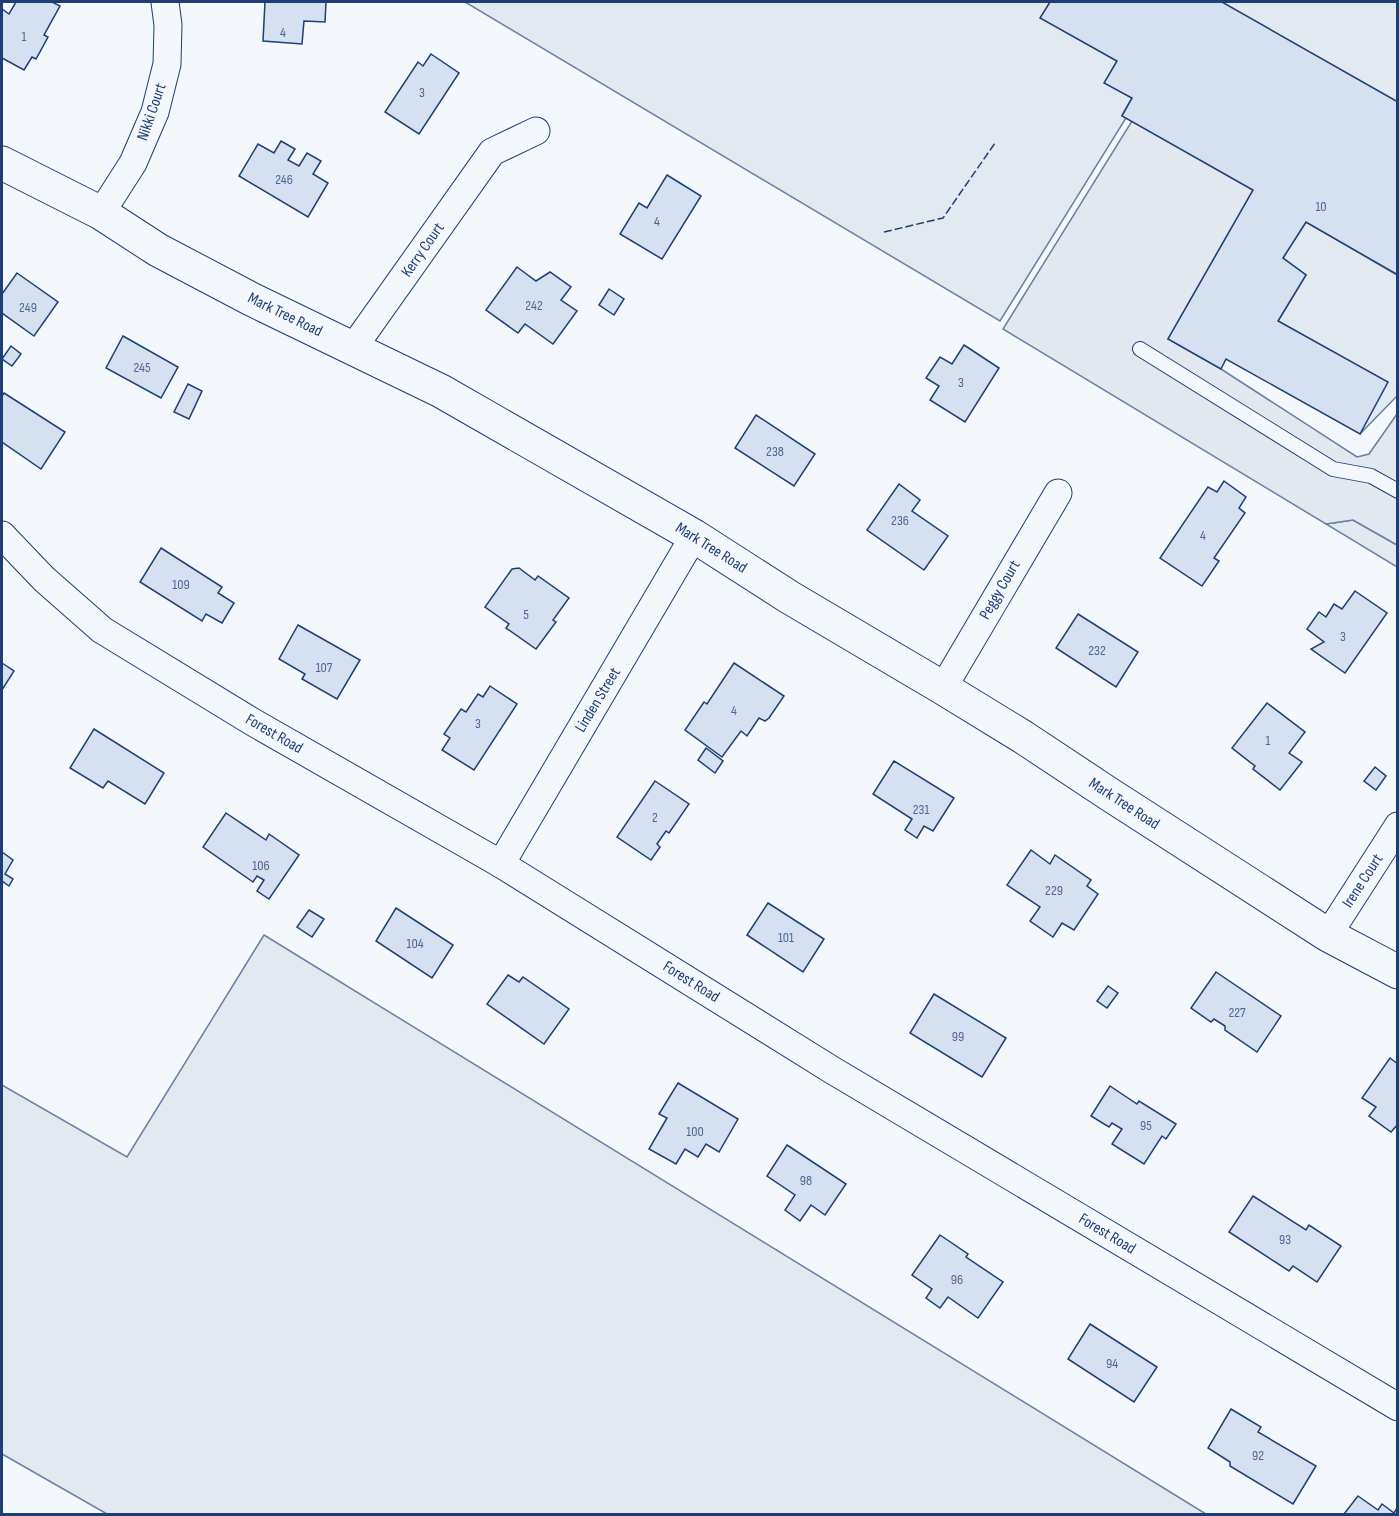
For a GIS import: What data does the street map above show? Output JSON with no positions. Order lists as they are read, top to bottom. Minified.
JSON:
{"streets":{"street":["Nikki Court","Kerry Court","Mark Tree Road","Peggy Court","Linden Street","Forest Road","Irene Court"]},"crossings":[["Nikki Court","Mark Tree Road"],["Kerry Court","Mark Tree Road"],["Mark Tree Road","Peggy Court"],["Mark Tree Road","Linden Street"],["Mark Tree Road","Irene Court"],["Linden Street","Forest Road"]],"house_numbers":["4","1","3","246","10","4","242","249","245","3","238","236","4","109","5","3","232","107","4","3","1","231","2","106","229","101","104","227","99","95","100","98","93","96","94","92"]}
